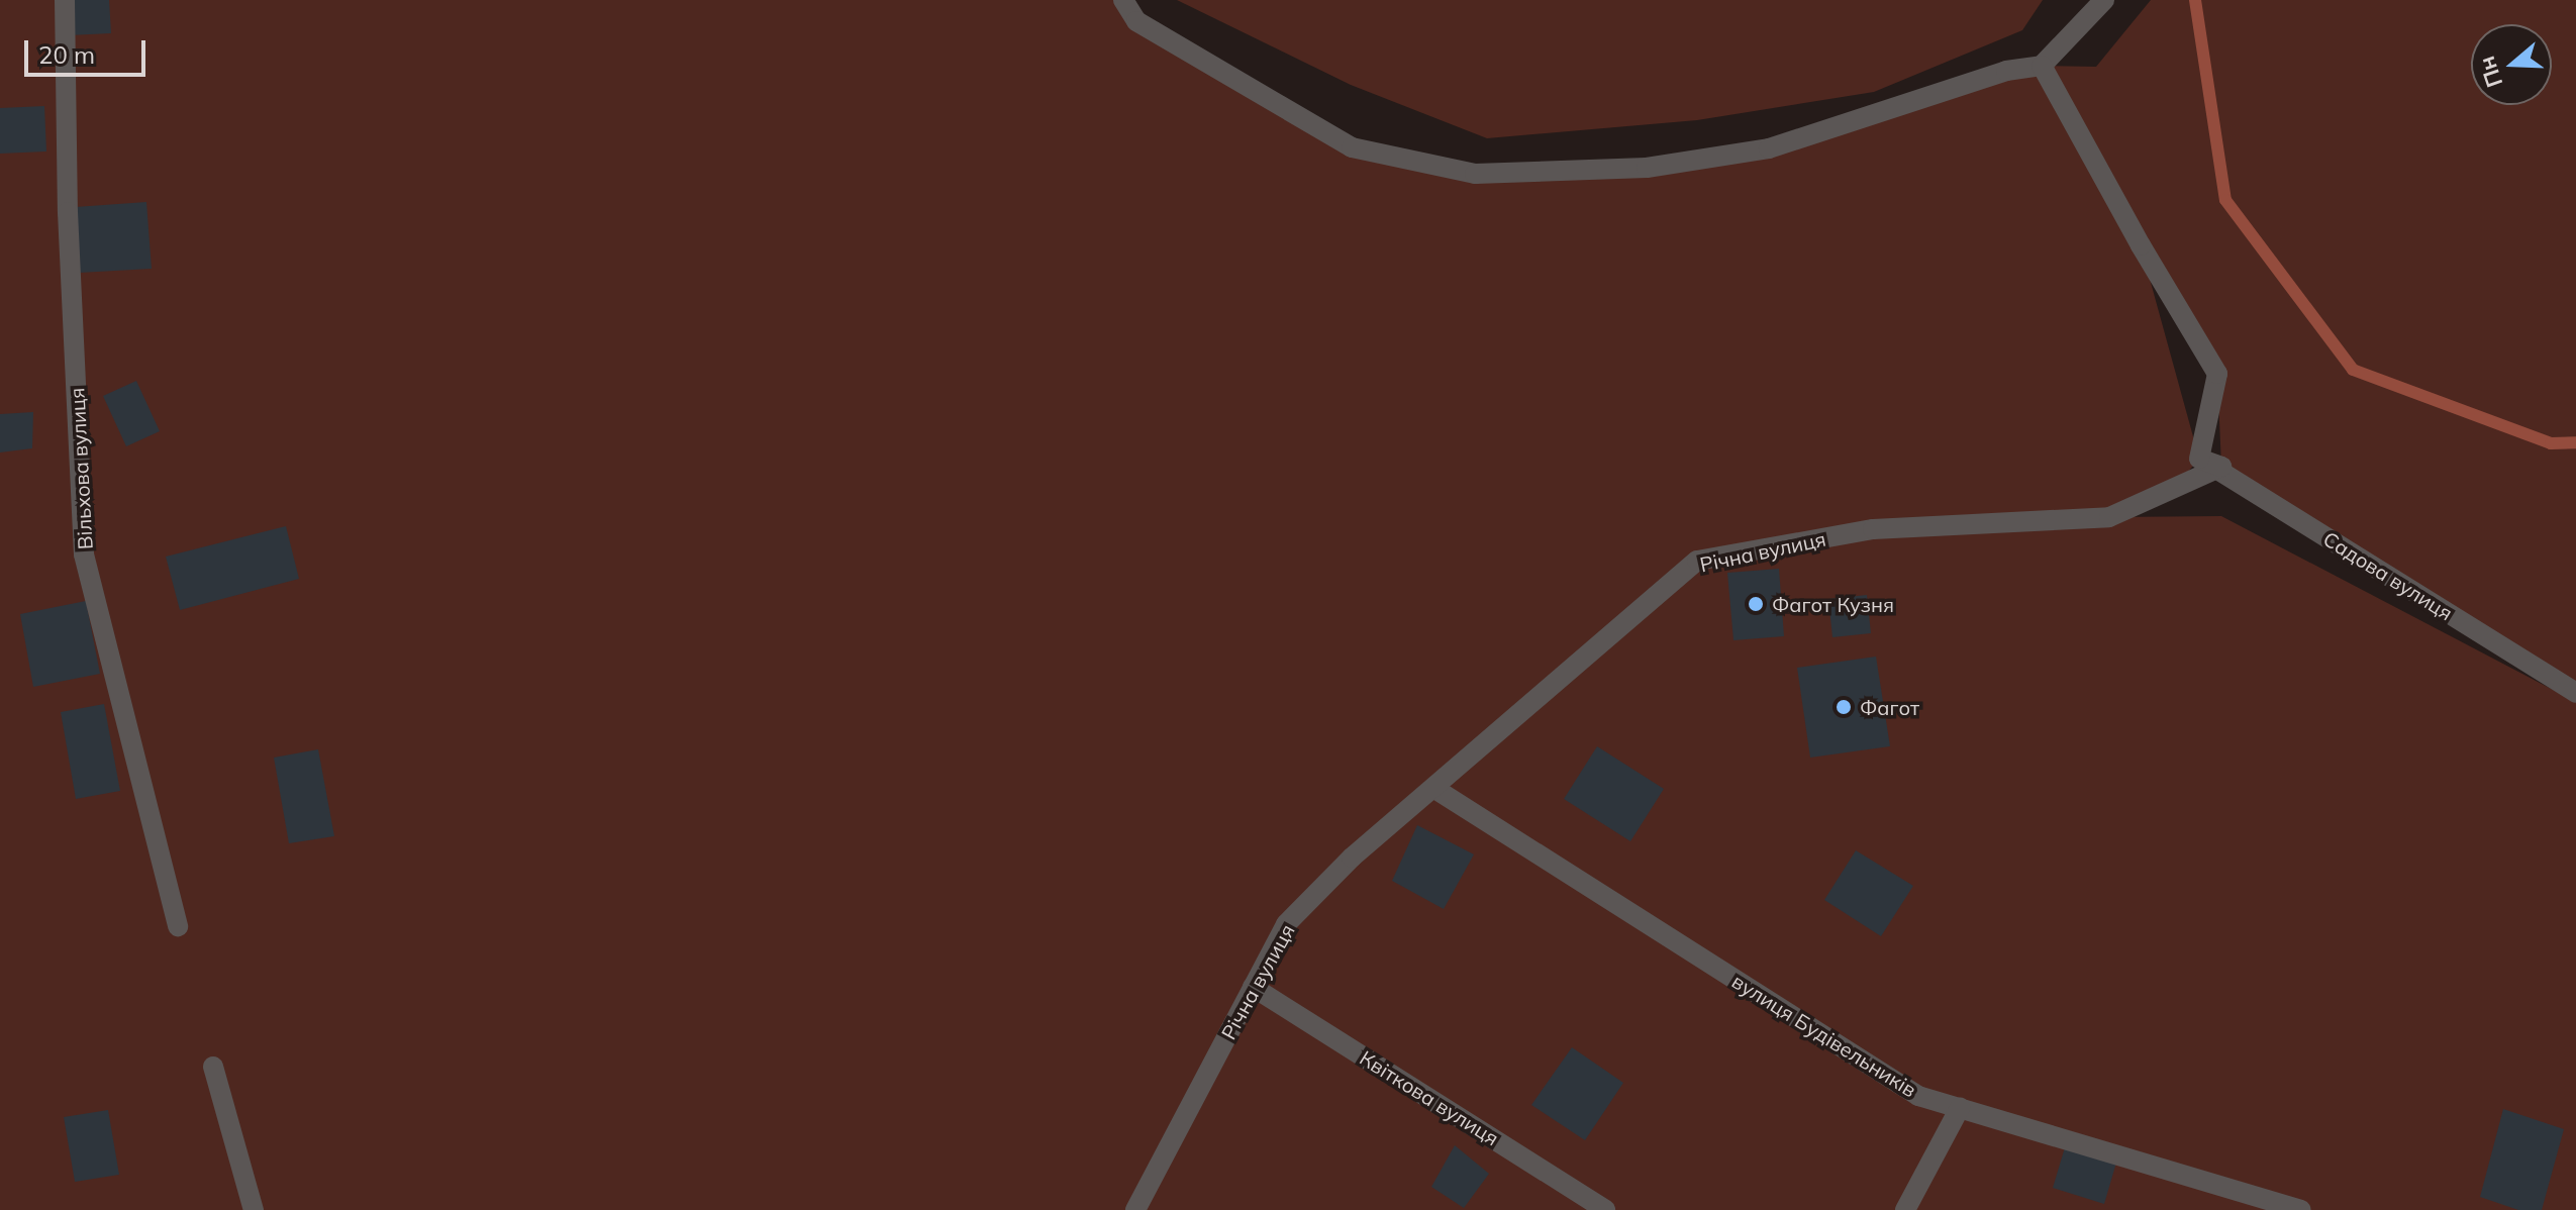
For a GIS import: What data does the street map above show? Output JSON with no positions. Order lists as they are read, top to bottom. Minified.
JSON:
{"streets":{"street":["Вільхова вулиця","Річна вулиця","Садова вулиця","вулиця Будівельників","Квіткова вулиця"]},"crossings":[["Річна вулиця","Садова вулиця"],["Річна вулиця","вулиця Будівельників"],["Річна вулиця","Квіткова вулиця"]],"places":["Фагот Кузня","Фагот"],"scale_bar":"20 m","north":"left"}
